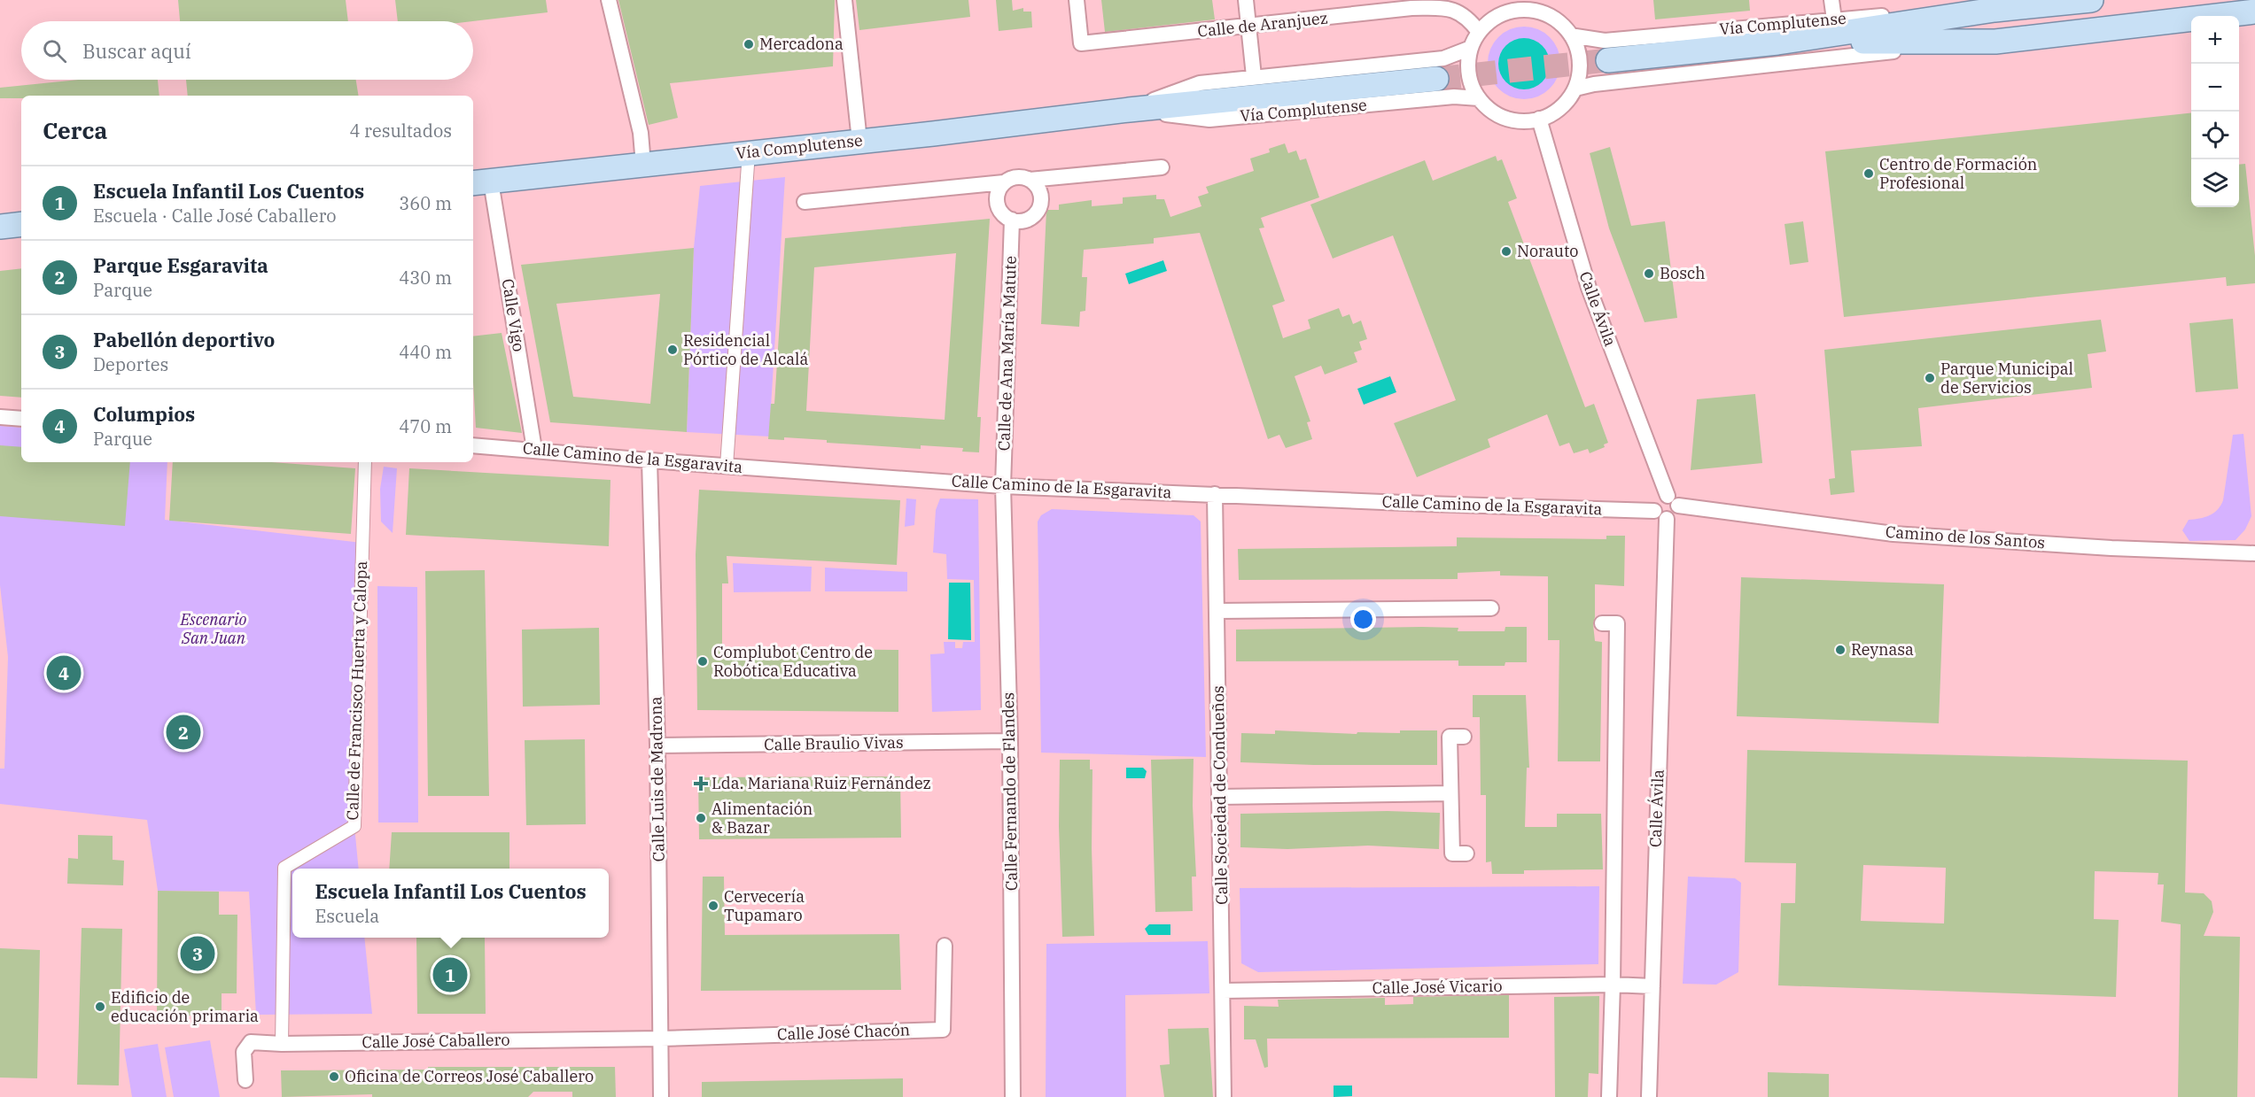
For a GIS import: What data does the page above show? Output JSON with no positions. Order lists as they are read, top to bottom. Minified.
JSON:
{"streets":{"main road":["Vía Complutense"],"street":["Calle de Aranjuez","Calle Ávila","Calle Vigo","Calle de Ana María Matute","Calle Camino de la Esgaravita","Camino de los Santos","Calle de Francisco Huerta y Calopa","Calle Braulio Vivas","Calle Luis de Madrona","Calle Fernando de Flandes","Calle Sociedad de Condueños","Calle José Vicario","Calle José Chacón","Calle José Caballero"]},"crossings":[["Vía Complutense","Calle de Aranjuez"],["Vía Complutense","Calle Ávila"],["Vía Complutense","Calle Vigo"],["Calle de Aranjuez","Calle Ávila"],["Calle Ávila","Calle Camino de la Esgaravita"],["Calle Ávila","Camino de los Santos"],["Calle Ávila","Calle José Vicario"],["Calle Vigo","Calle Camino de la Esgaravita"],["Calle de Ana María Matute","Calle Camino de la Esgaravita"],["Calle de Ana María Matute","Calle Fernando de Flandes"],["Calle Camino de la Esgaravita","Calle Luis de Madrona"],["Calle Camino de la Esgaravita","Calle Fernando de Flandes"],["Calle Camino de la Esgaravita","Calle Sociedad de Condueños"],["Calle de Francisco Huerta y Calopa","Calle José Caballero"],["Calle Braulio Vivas","Calle Luis de Madrona"],["Calle Braulio Vivas","Calle Fernando de Flandes"],["Calle Luis de Madrona","Calle José Chacón"],["Calle Luis de Madrona","Calle José Caballero"],["Calle Sociedad de Condueños","Calle José Vicario"],["Calle José Chacón","Calle José Caballero"]],"parks":["Escenario San Juan"],"places":{"other":["Mercadona","Centro de Formación Profesional","Norauto","Bosch","Residencial Pórtico de Alcalá","Parque Municipal de Servicios","Reynasa","Complubot Centro de Robótica Educativa","Alimentación & Bazar","Cervecería Tupamaro","Edificio de educación primaria","Oficina de Correos José Caballero"],"health":["Lda. Mariana Ruiz Fernández"]},"page":{"map_buttons":["+","−"],"search":"Buscar aquí","heading":["Cerca","4 resultados"],"list":[{"mark":"1","name":"Escuela Infantil Los Cuentos","note":"Escuela · Calle José Caballero","value":"360 m"},{"mark":"2","name":"Parque Esgaravita","note":"Parque","value":"430 m"},{"mark":"3","name":"Pabellón deportivo","note":"Deportes","value":"440 m"},{"mark":"4","name":"Columpios","note":"Parque","value":"470 m"}],"pins":["4","2","3","1"],"popup":["Escuela Infantil Los Cuentos","Escuela"]}}
